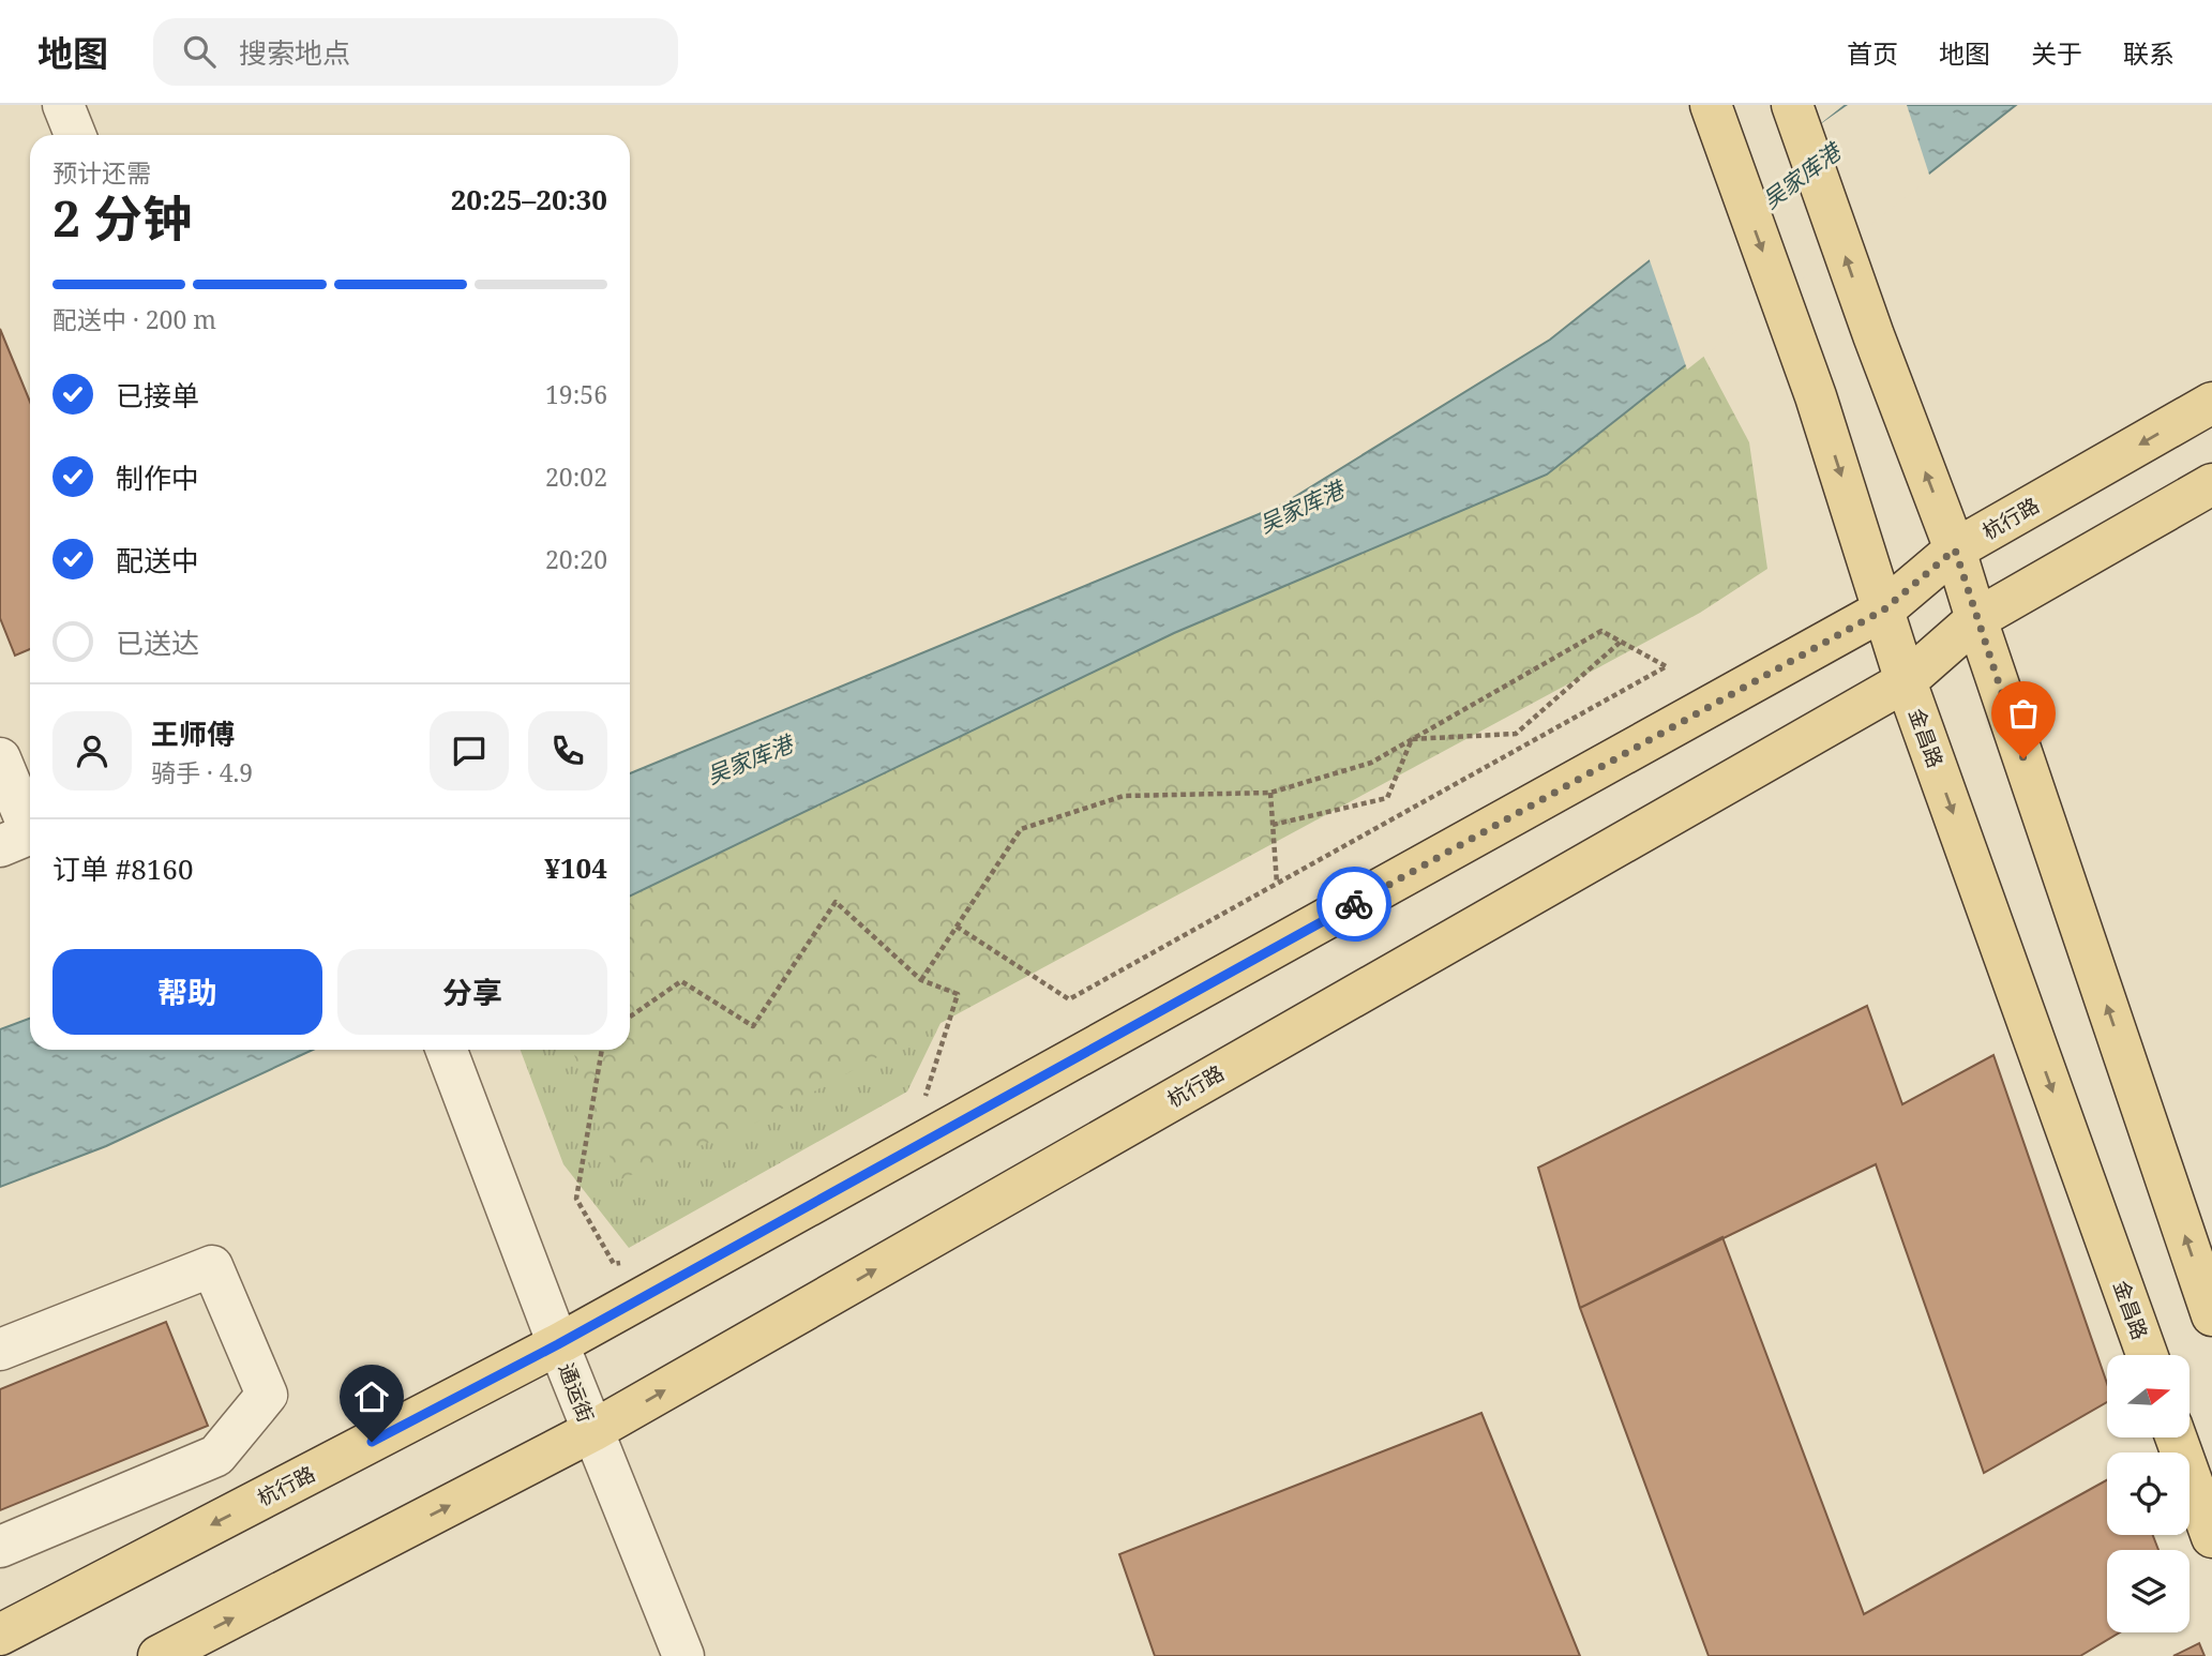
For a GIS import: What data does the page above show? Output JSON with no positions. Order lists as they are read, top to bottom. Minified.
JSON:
{"streets":{"main road":["杭行路","金昌路"],"street":["通运街"]},"crossings":[["杭行路","金昌路"],["杭行路","通运街"]],"water":["吴家库港"],"north":"right","page":{"header":"地图","search":"搜索地点","nav":["首页","地图","关于","联系"],"heading":["2 分钟","预计还需","20:25–20:30"],"panel":["王师傅","骑手 · 4.9","订单 #8160","¥104"],"bar":"配送中 · 200 m","list":[["已接单","19:56"],["制作中","20:02"],["配送中","20:20"],"已送达"],"buttons":["帮助","分享"]}}
